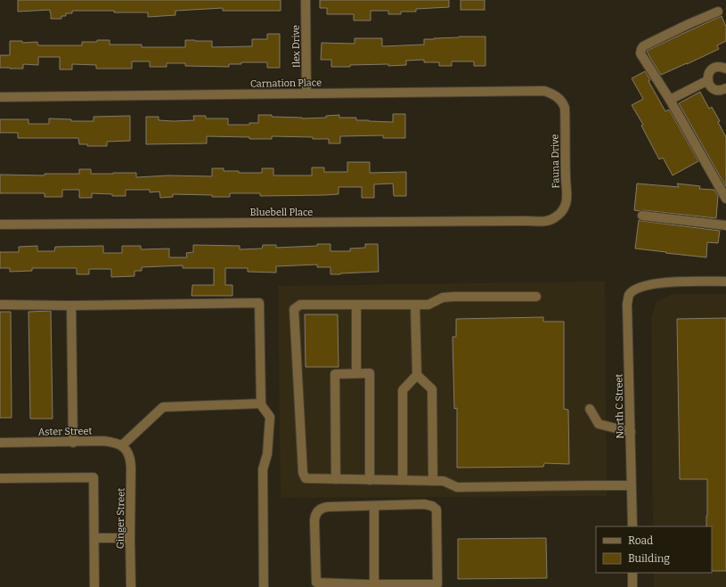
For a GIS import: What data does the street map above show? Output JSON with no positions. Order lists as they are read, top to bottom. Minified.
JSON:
{"streets":{"street":["Ilex Drive","Carnation Place","Fauna Drive","Bluebell Place","North C Street","Aster Street","Ginger Street"]},"crossings":[["Ilex Drive","Carnation Place"],["Carnation Place","Fauna Drive"],["Fauna Drive","Bluebell Place"],["Aster Street","Ginger Street"]],"legend":["Road","Building"]}
